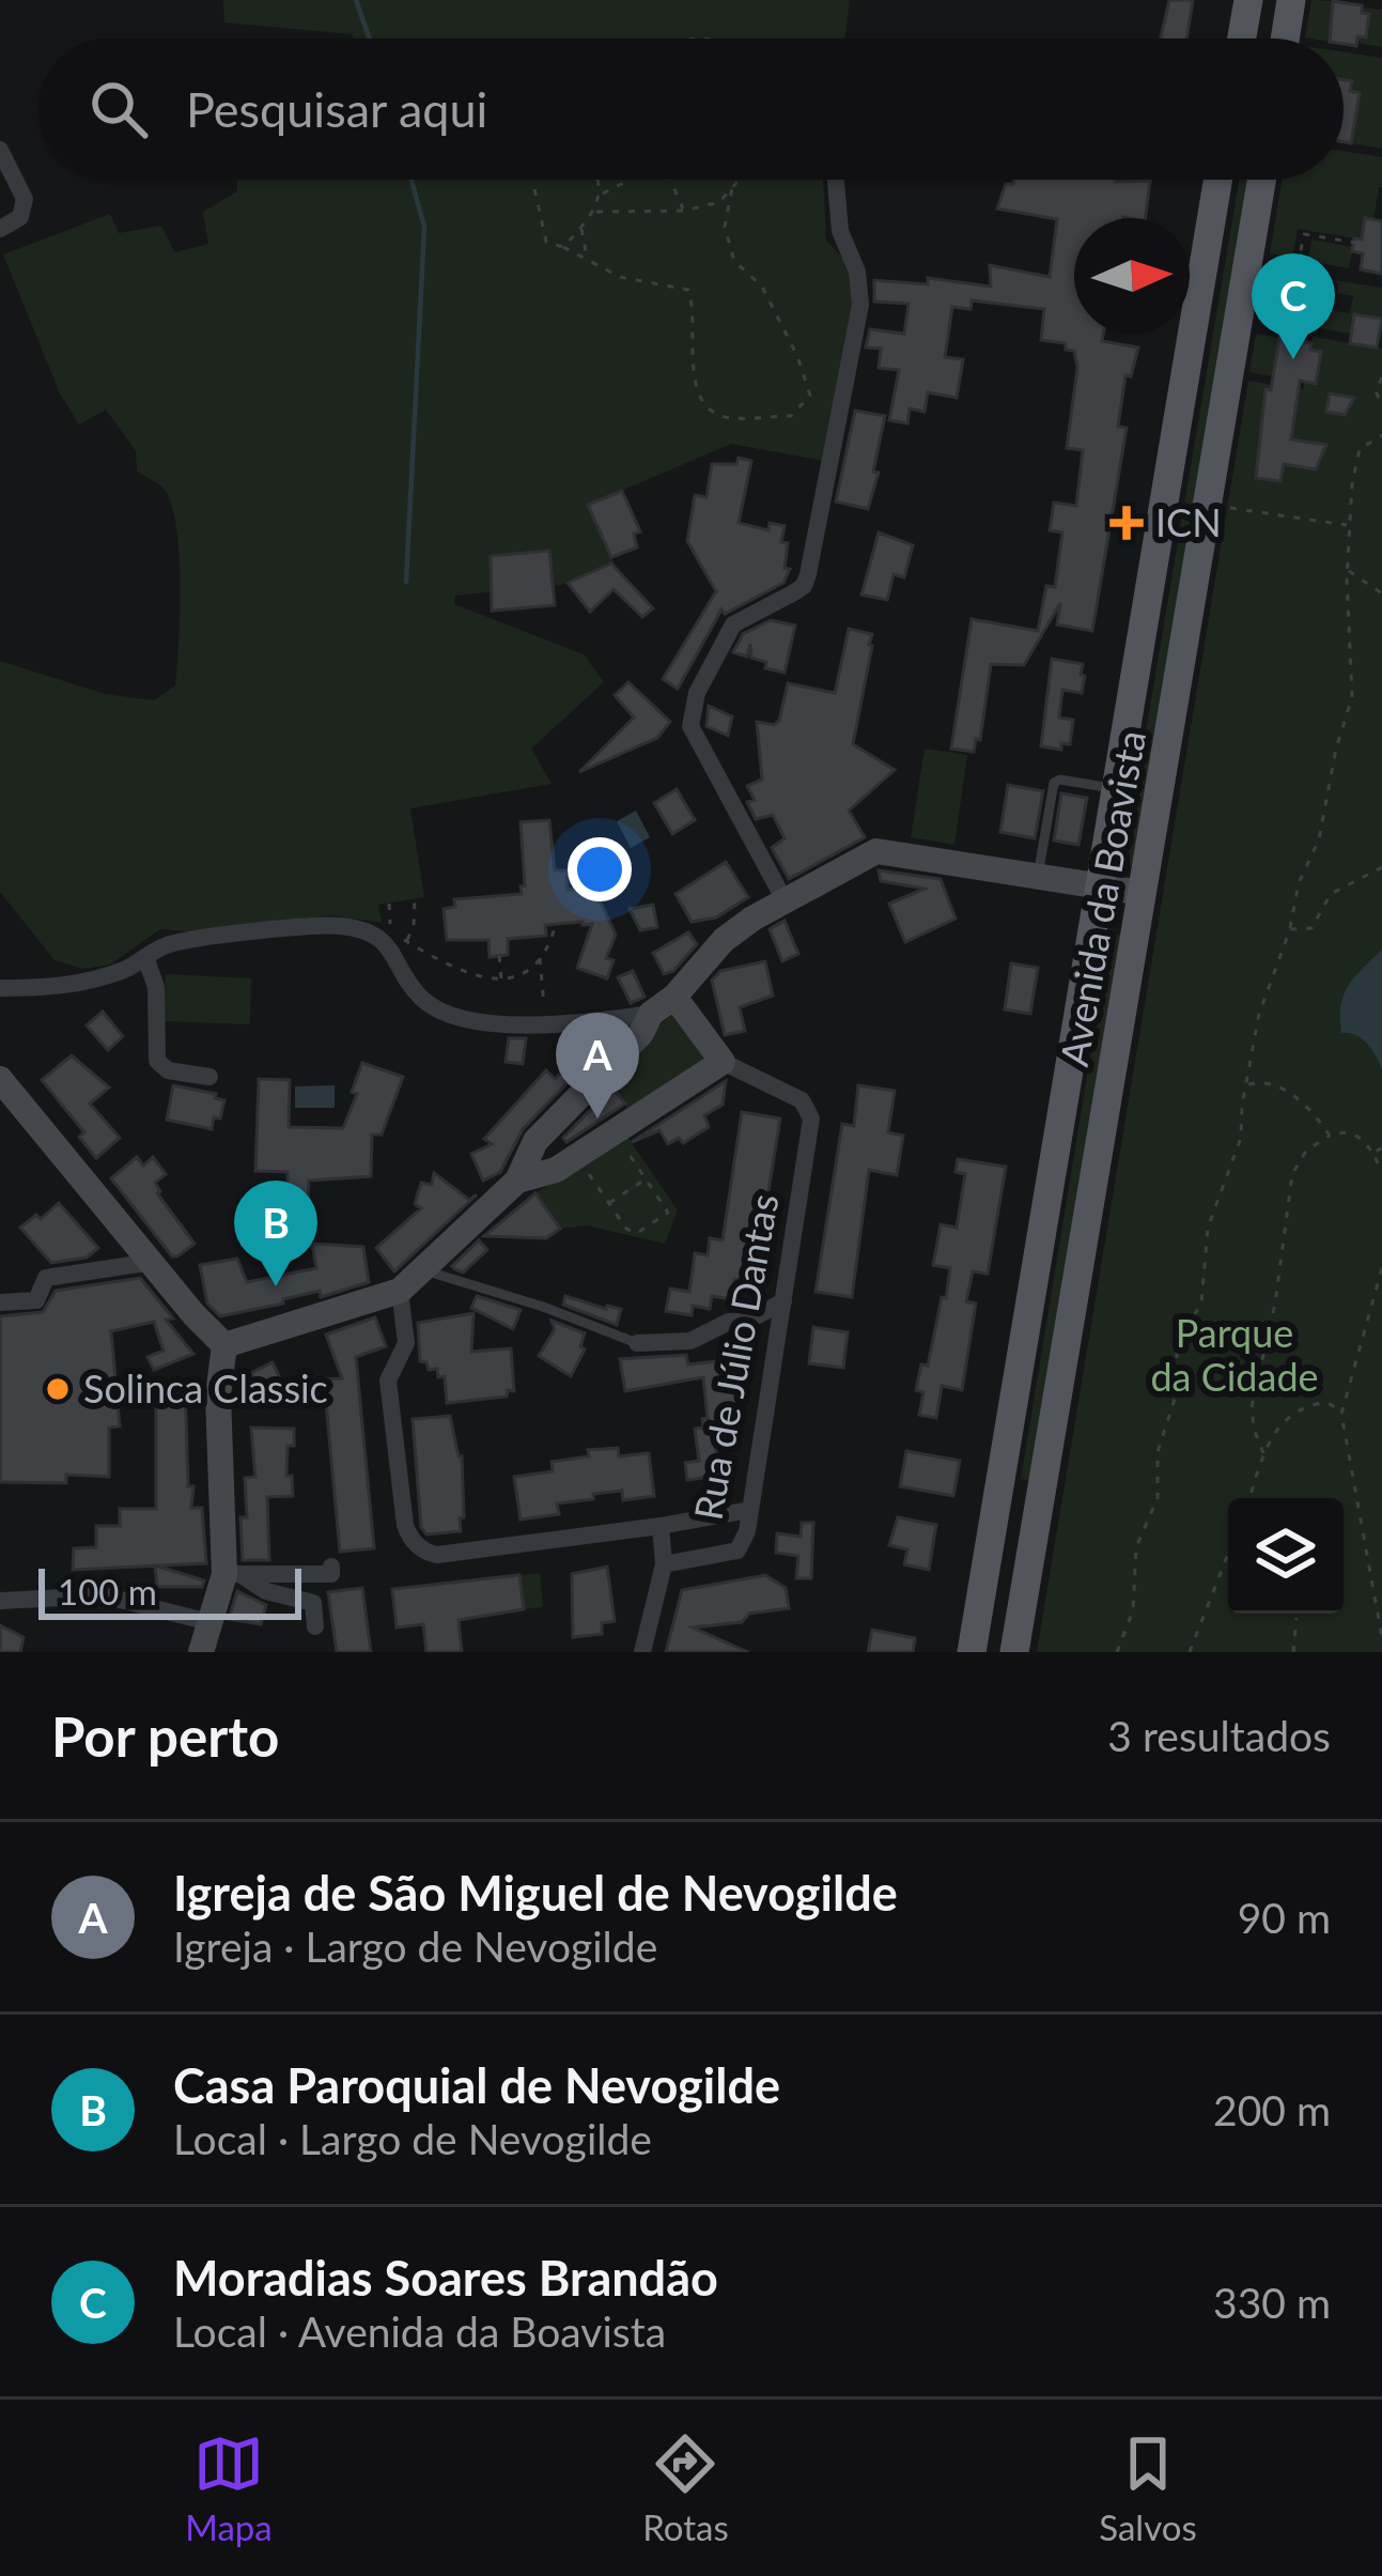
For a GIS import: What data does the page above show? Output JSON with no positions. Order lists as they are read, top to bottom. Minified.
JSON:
{"streets":{"main road":["Avenida da Boavista"],"street":["Rua de Júlio Dantas"]},"parks":["Parque da Cidade"],"places":{"health":["ICN"],"other":["Solinca Classic"]},"scale_bar":"100 m","north":"right","page":{"search":"Pesquisar aqui","pins":["C","A","B"],"scale":"100 m","heading":["Por perto","3 resultados"],"list":[{"mark":"A","name":"Igreja de São Miguel de Nevogilde","note":"Igreja · Largo de Nevogilde","value":"90 m"},{"mark":"B","name":"Casa Paroquial de Nevogilde","note":"Local · Largo de Nevogilde","value":"200 m"},{"mark":"C","name":"Moradias Soares Brandão","note":"Local · Avenida da Boavista","value":"330 m"}],"nav":["Mapa","Rotas","Salvos"]}}
